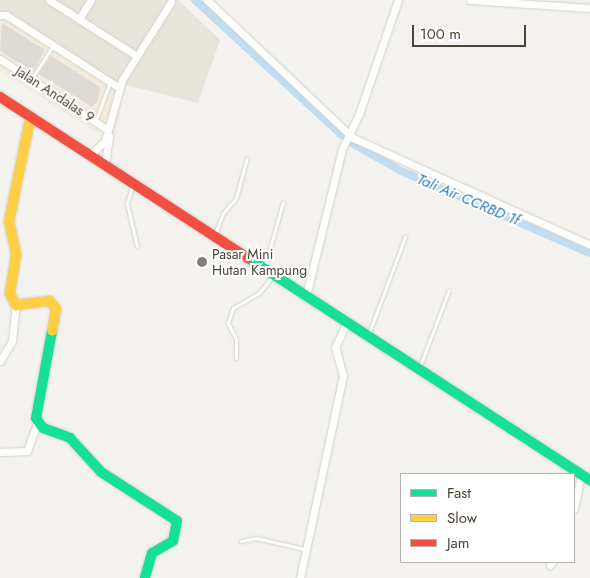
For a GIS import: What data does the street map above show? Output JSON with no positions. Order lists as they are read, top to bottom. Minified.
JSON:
{"streets":{"street":["Jalan Andalas 9"]},"water":["Tali Air CCRBD 1f"],"places":["Pasar Mini Hutan Kampung"],"legend":["Fast","Slow","Jam"],"scale_bar":"100 m"}
